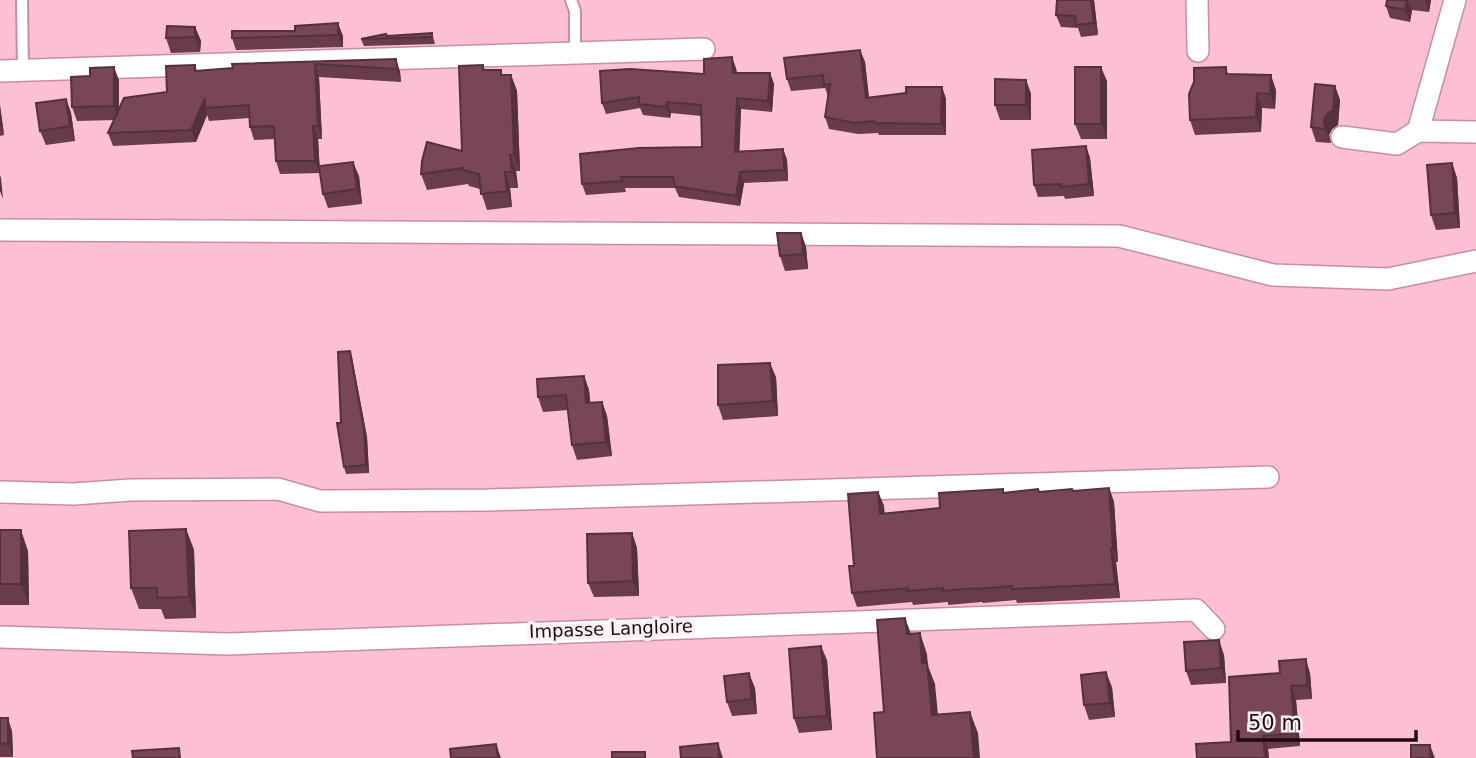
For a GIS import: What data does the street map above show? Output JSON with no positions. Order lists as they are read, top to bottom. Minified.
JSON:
{"streets":{"street":["Impasse Langloire"]},"scale_bar":"50 m"}
